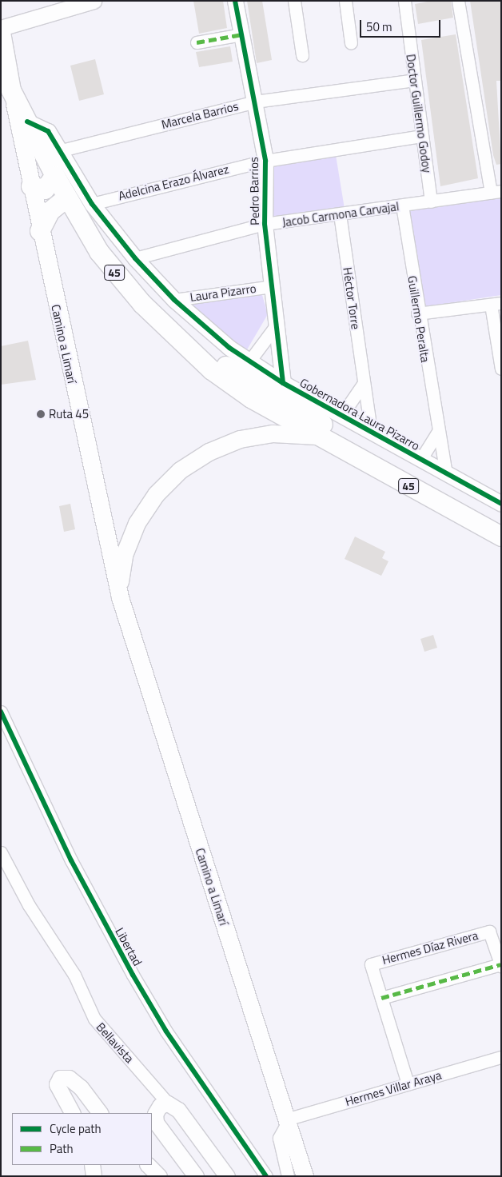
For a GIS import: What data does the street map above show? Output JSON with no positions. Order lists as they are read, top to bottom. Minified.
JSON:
{"streets":{"main road":["45","Camino a Limarí"],"street":["Doctor Guillermo Godoy","Marcela Barrios","Adelcina Erazo Álvarez","Pedro Barrios","Jacob Carmona Carvajal","Laura Pizarro","Héctor Torre","Guillermo Peralta","Gobernadora Laura Pizarro","Libertad","Hermes Díaz Rivera","Bellavista","Hermes Villar Araya"]},"crossings":[["Doctor Guillermo Godoy","Marcela Barrios"],["Doctor Guillermo Godoy","Adelcina Erazo Álvarez"],["Doctor Guillermo Godoy","Jacob Carmona Carvajal"],["Marcela Barrios","Pedro Barrios"],["Marcela Barrios","Gobernadora Laura Pizarro"],["Adelcina Erazo Álvarez","Pedro Barrios"],["Adelcina Erazo Álvarez","Gobernadora Laura Pizarro"],["Pedro Barrios","Jacob Carmona Carvajal"],["Pedro Barrios","Laura Pizarro"],["Pedro Barrios","Gobernadora Laura Pizarro"],["Jacob Carmona Carvajal","Héctor Torre"],["Jacob Carmona Carvajal","Guillermo Peralta"],["Jacob Carmona Carvajal","Gobernadora Laura Pizarro"],["45","Camino a Limarí"],["45","Gobernadora Laura Pizarro"],["Laura Pizarro","Gobernadora Laura Pizarro"],["Héctor Torre","Gobernadora Laura Pizarro"],["Guillermo Peralta","Gobernadora Laura Pizarro"],["Camino a Limarí","Hermes Villar Araya"]],"places":["Ruta 45"],"legend":["Cycle path","Path"],"scale_bar":"50 m"}
